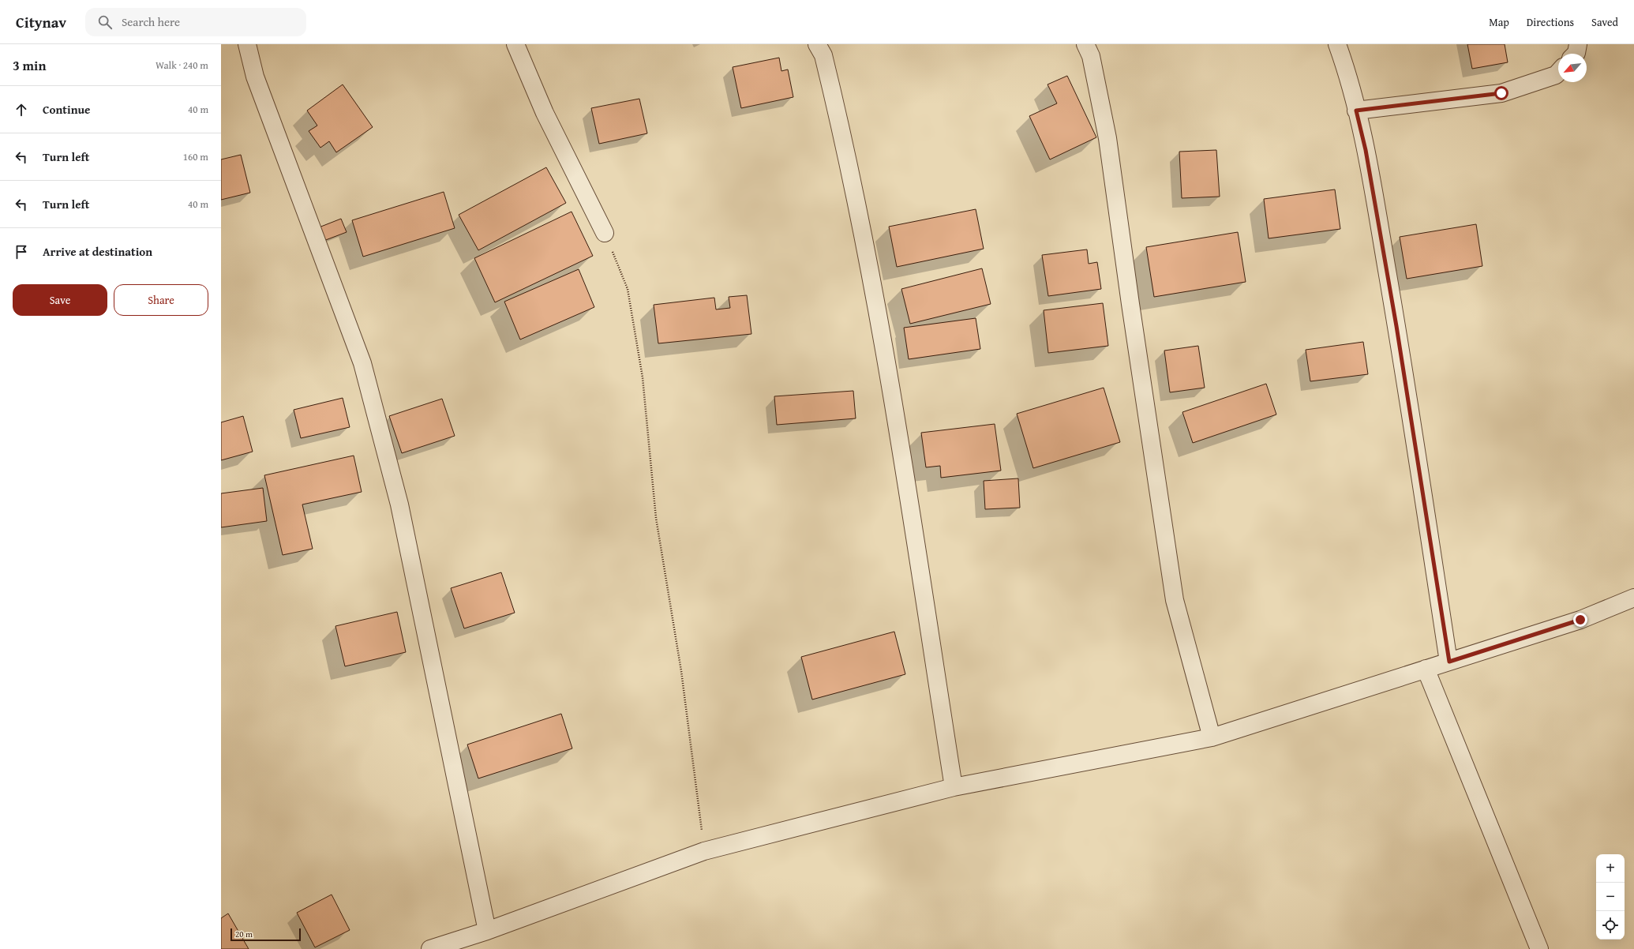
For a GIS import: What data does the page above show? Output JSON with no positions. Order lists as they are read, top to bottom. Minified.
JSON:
{"scale_bar":"20 m","north":"bottom left","page":{"header":"Citynav","search":"Search here","nav":["Map","Directions","Saved"],"heading":["3 min","Walk · 240 m"],"list":[["Continue","40 m"],["Turn left","160 m"],["Turn left","40 m"],"Arrive at destination"],"buttons":["Save","Share"],"map_buttons":["+","−"],"scale":"20 m"}}
